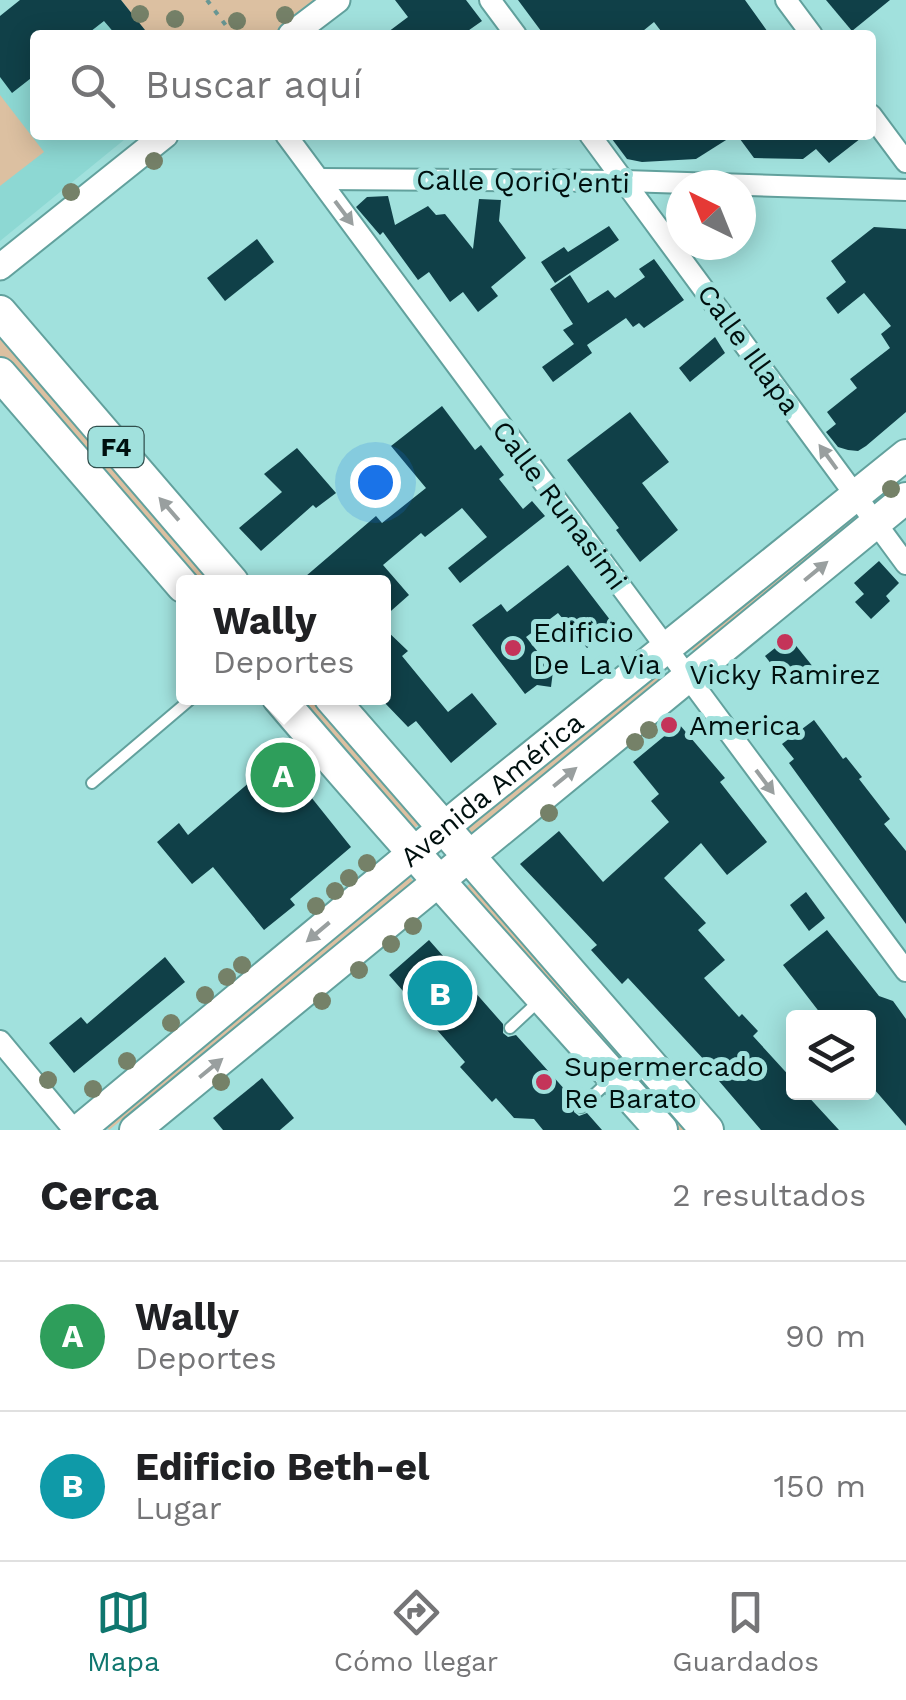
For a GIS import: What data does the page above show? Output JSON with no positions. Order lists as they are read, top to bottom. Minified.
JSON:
{"streets":{"highway":["F4"],"main road":["Avenida América"],"street":["Calle QoriQ'enti","Calle Illapa","Calle Runasimi"]},"crossings":[["Calle QoriQ'enti","Calle Illapa"],["Calle QoriQ'enti","Calle Runasimi"],["Calle Illapa","Avenida América"],["Calle Runasimi","Avenida América"]],"one_way":["Calle Illapa","Calle Runasimi"],"places":["Vicky Ramirez","Edificio De La Via","America","Supermercado Re Barato"],"north":"top left","page":{"search":"Buscar aquí","popup":["Wally","Deportes"],"pins":["A","B"],"heading":["Cerca","2 resultados"],"list":[{"mark":"A","name":"Wally","note":"Deportes","value":"90 m"},{"mark":"B","name":"Edificio Beth-el","note":"Lugar","value":"150 m"}],"nav":["Mapa","Cómo llegar","Guardados"]}}
